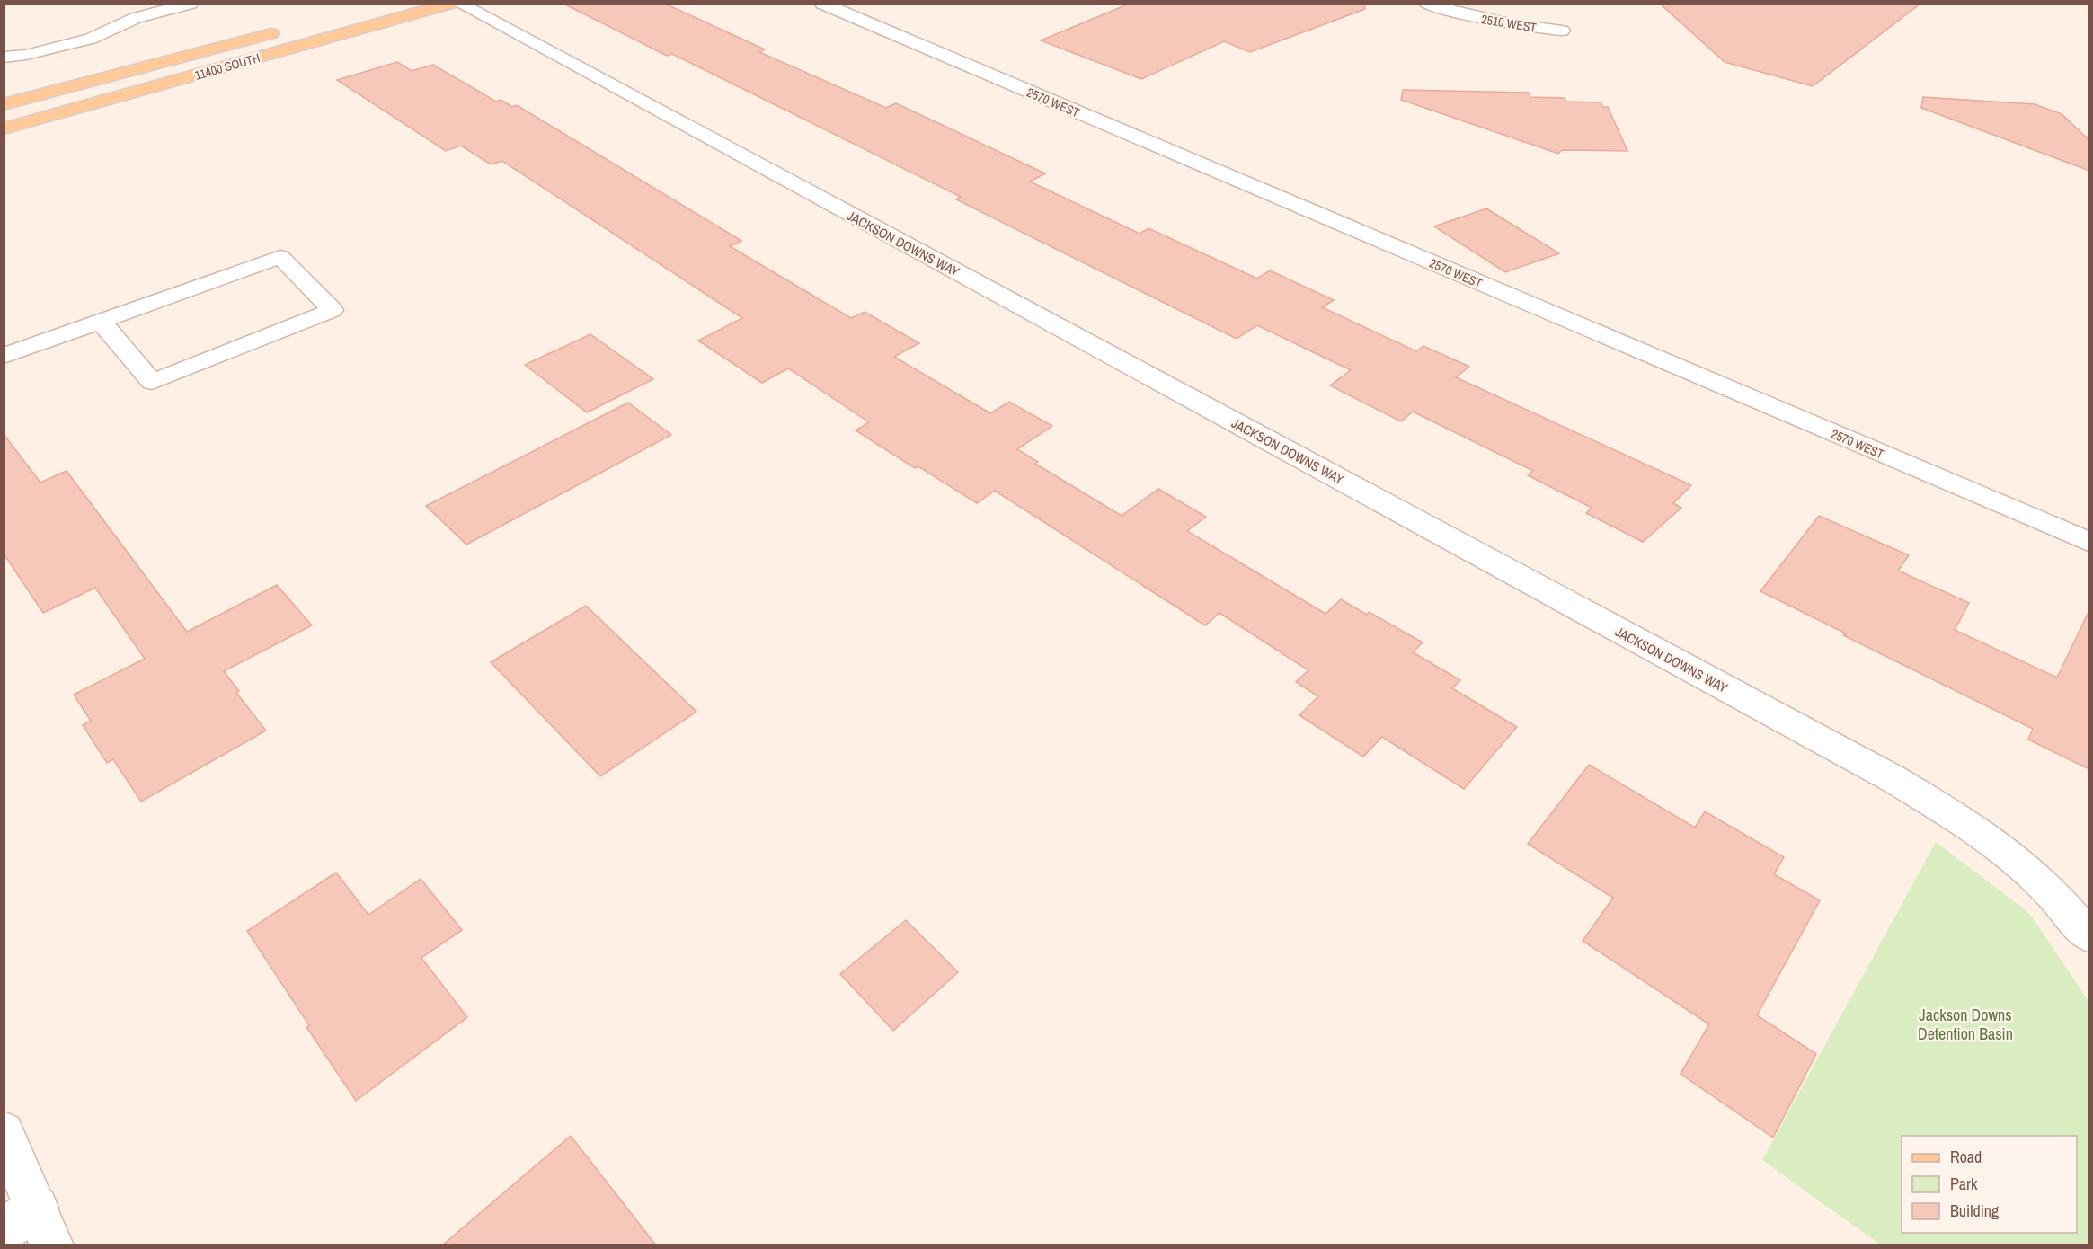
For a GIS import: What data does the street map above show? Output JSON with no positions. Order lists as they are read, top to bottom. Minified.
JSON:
{"streets":{"main road":["11400 SOUTH"],"street":["2510 WEST","2570 WEST","JACKSON DOWNS WAY"]},"parks":["Jackson Downs Detention Basin"],"legend":["Road","Park","Building"]}
